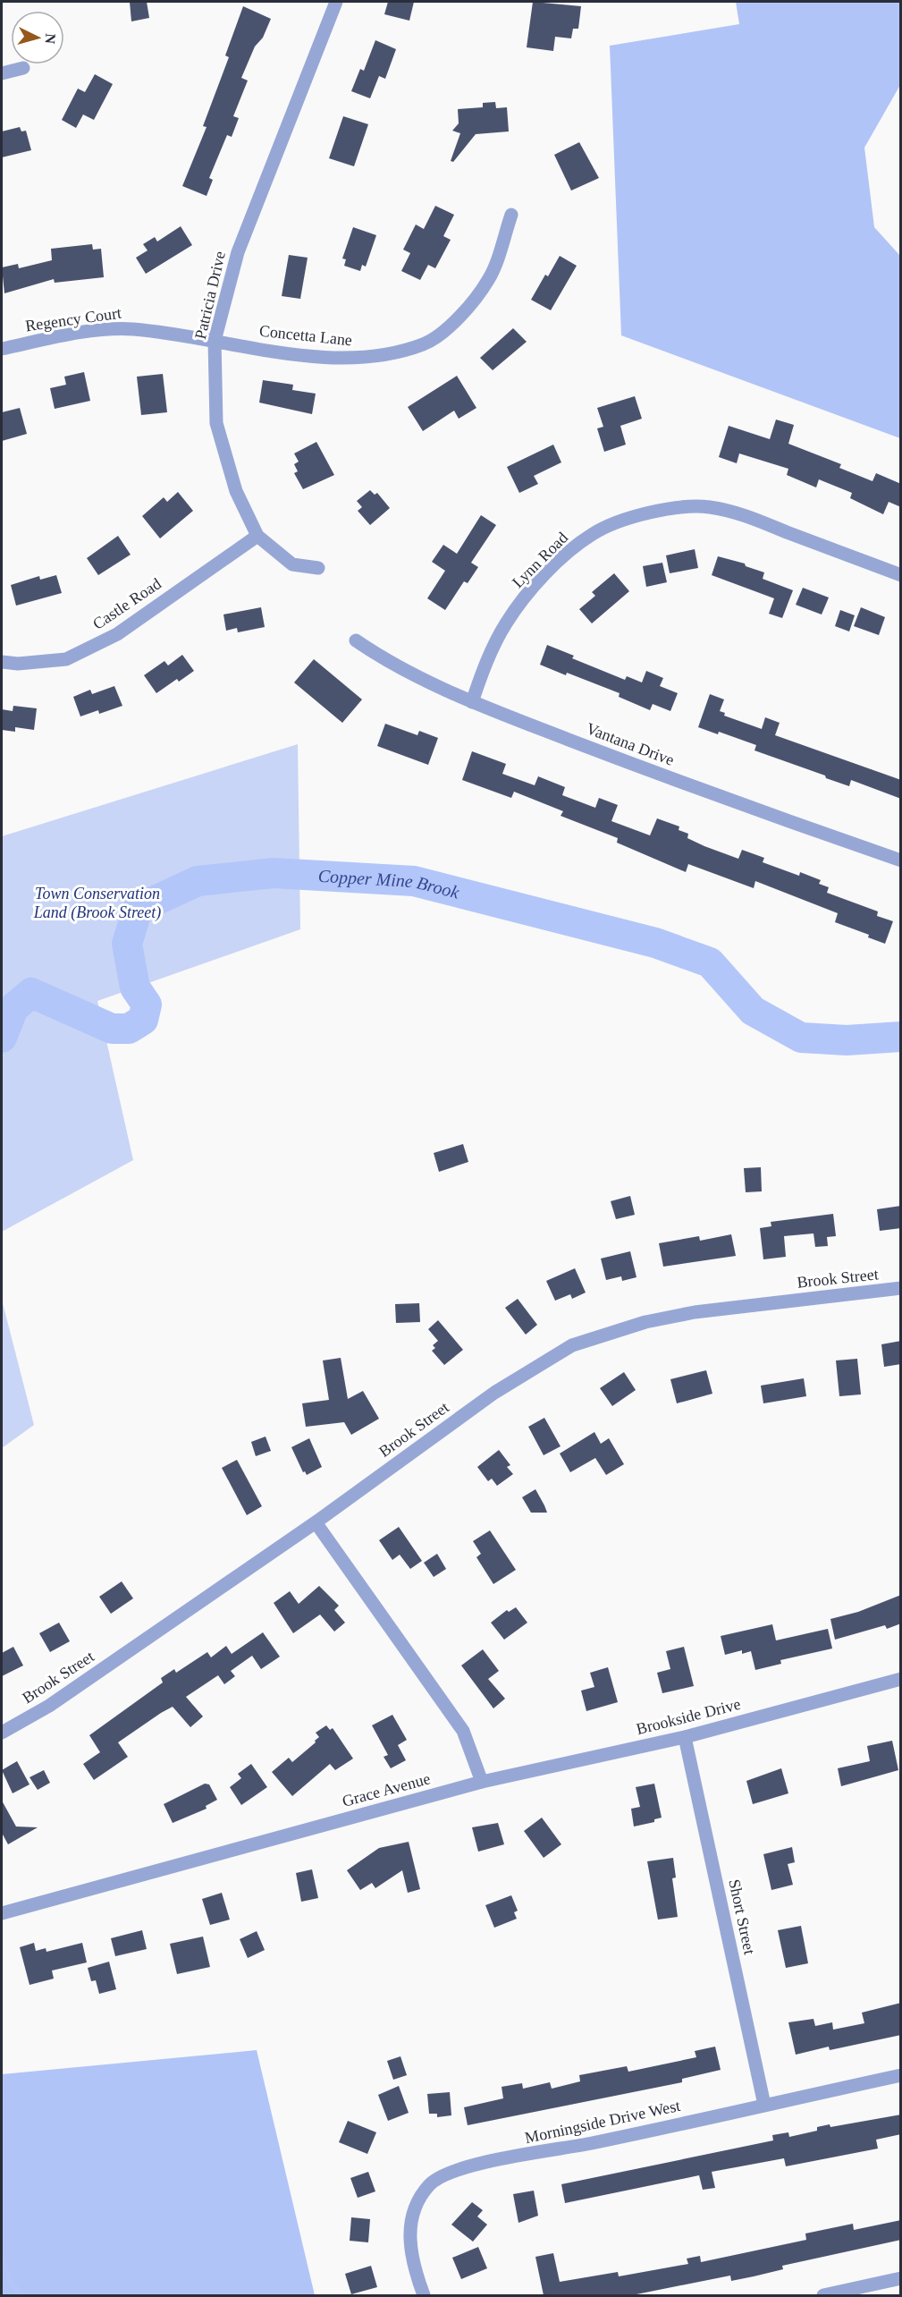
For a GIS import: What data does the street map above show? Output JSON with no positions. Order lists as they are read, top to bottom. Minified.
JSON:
{"streets":{"street":["Patricia Drive","Regency Court","Concetta Lane","Lynn Road","Castle Road","Vantana Drive","Brook Street","Brookside Drive","Grace Avenue","Short Street","Morningside Drive West"]},"crossings":[["Patricia Drive","Regency Court"],["Patricia Drive","Concetta Lane"],["Patricia Drive","Castle Road"],["Regency Court","Concetta Lane"],["Lynn Road","Vantana Drive"],["Brookside Drive","Grace Avenue"],["Brookside Drive","Short Street"],["Short Street","Morningside Drive West"]],"water":["Copper Mine Brook"],"parks":["Town Conservation Land (Brook Street)"],"north":"right"}
